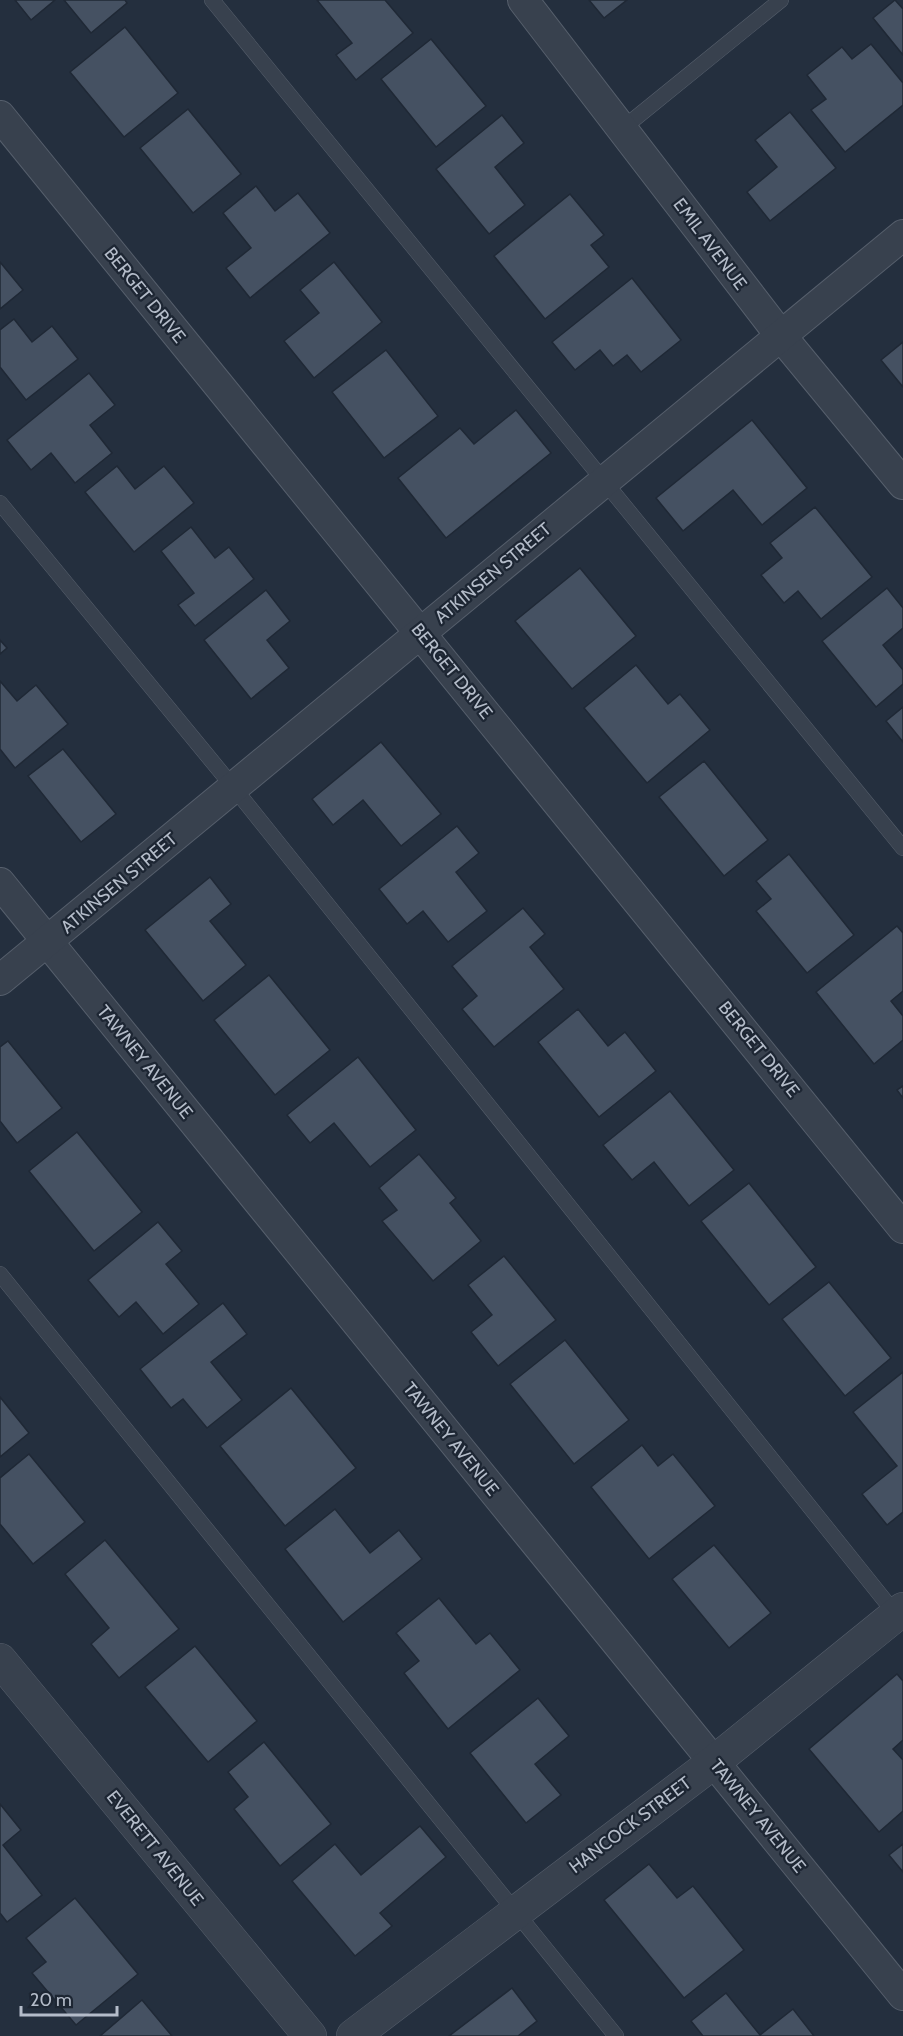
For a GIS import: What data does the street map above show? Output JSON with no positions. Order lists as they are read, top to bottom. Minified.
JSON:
{"streets":{"street":["EMIL AVENUE","BERGET DRIVE","ATKINSEN STREET","TAWNEY AVENUE","HANCOCK STREET","EVERETT AVENUE"]},"crossings":[["EMIL AVENUE","ATKINSEN STREET"],["BERGET DRIVE","ATKINSEN STREET"],["ATKINSEN STREET","TAWNEY AVENUE"],["TAWNEY AVENUE","HANCOCK STREET"]],"scale_bar":"20 m"}
